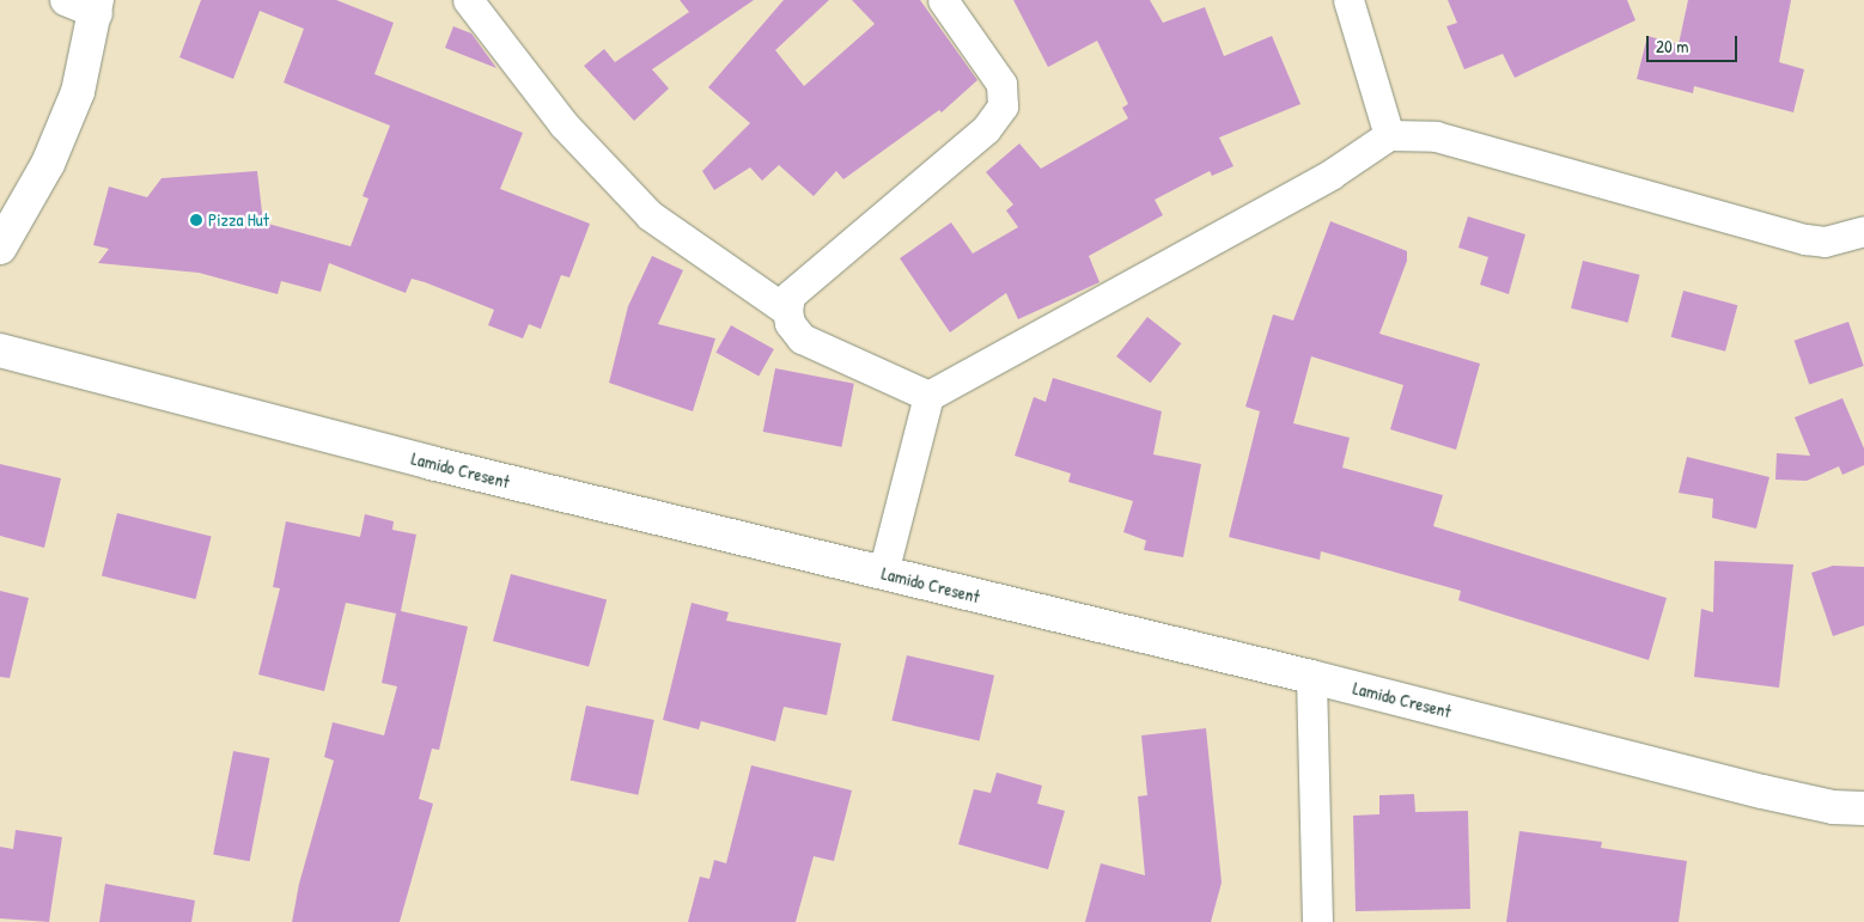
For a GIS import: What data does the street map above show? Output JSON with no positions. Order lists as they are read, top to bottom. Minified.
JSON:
{"streets":{"street":["Lamido Cresent"]},"places":["Pizza Hut"],"scale_bar":"20 m"}
